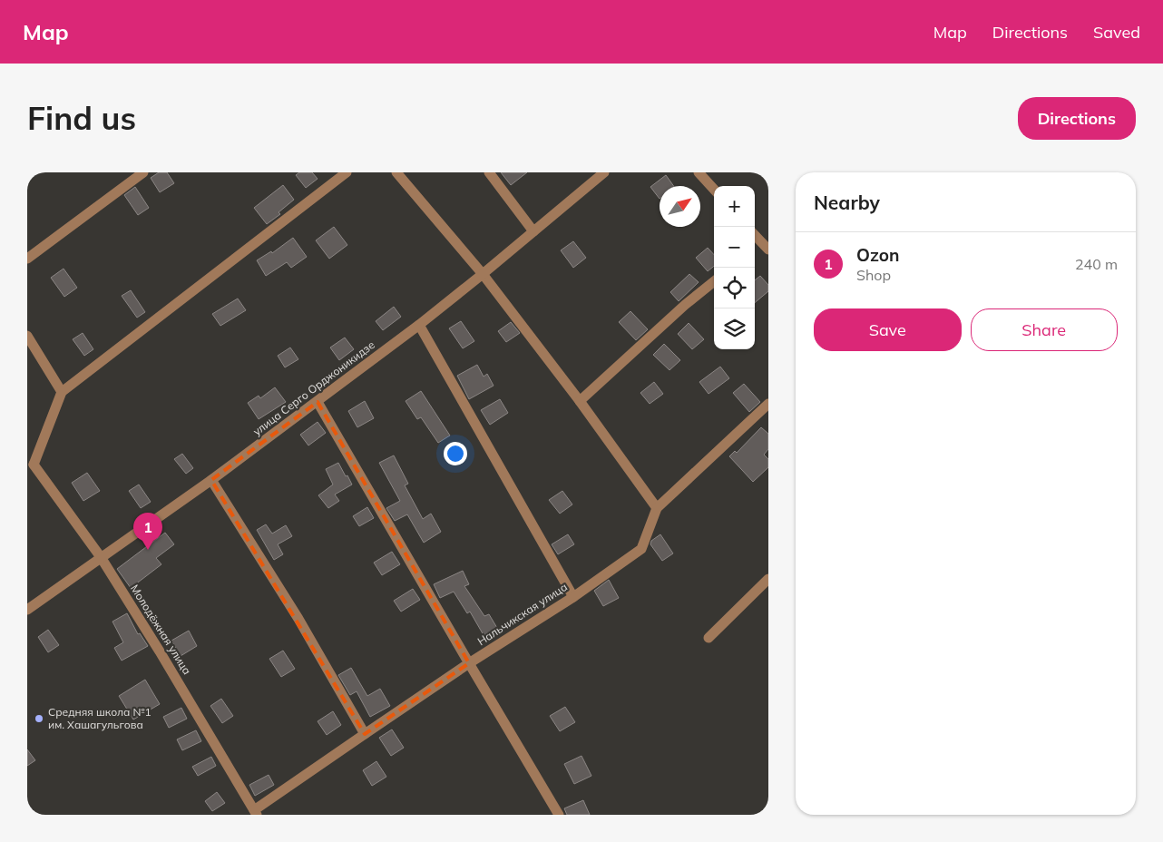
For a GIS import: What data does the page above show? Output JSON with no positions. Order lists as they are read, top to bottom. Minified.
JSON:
{"streets":{"street":["улица Серго Орджоникидзе","Нальчикская улица","Молодёжная улица"]},"crossings":[["улица Серго Орджоникидзе","Молодёжная улица"],["Нальчикская улица","Молодёжная улица"]],"places":["Средняя школа №1 им. Хашагульгова"],"north":"top right","page":{"header":"Map","nav":["Map","Directions","Saved"],"buttons":["Directions",["Save","Share"]],"title":"Find us","heading":"Nearby","map_buttons":["+","−"],"list":[{"mark":"1","name":"Ozon","note":"Shop","value":"240 m"}],"pins":"1"}}
